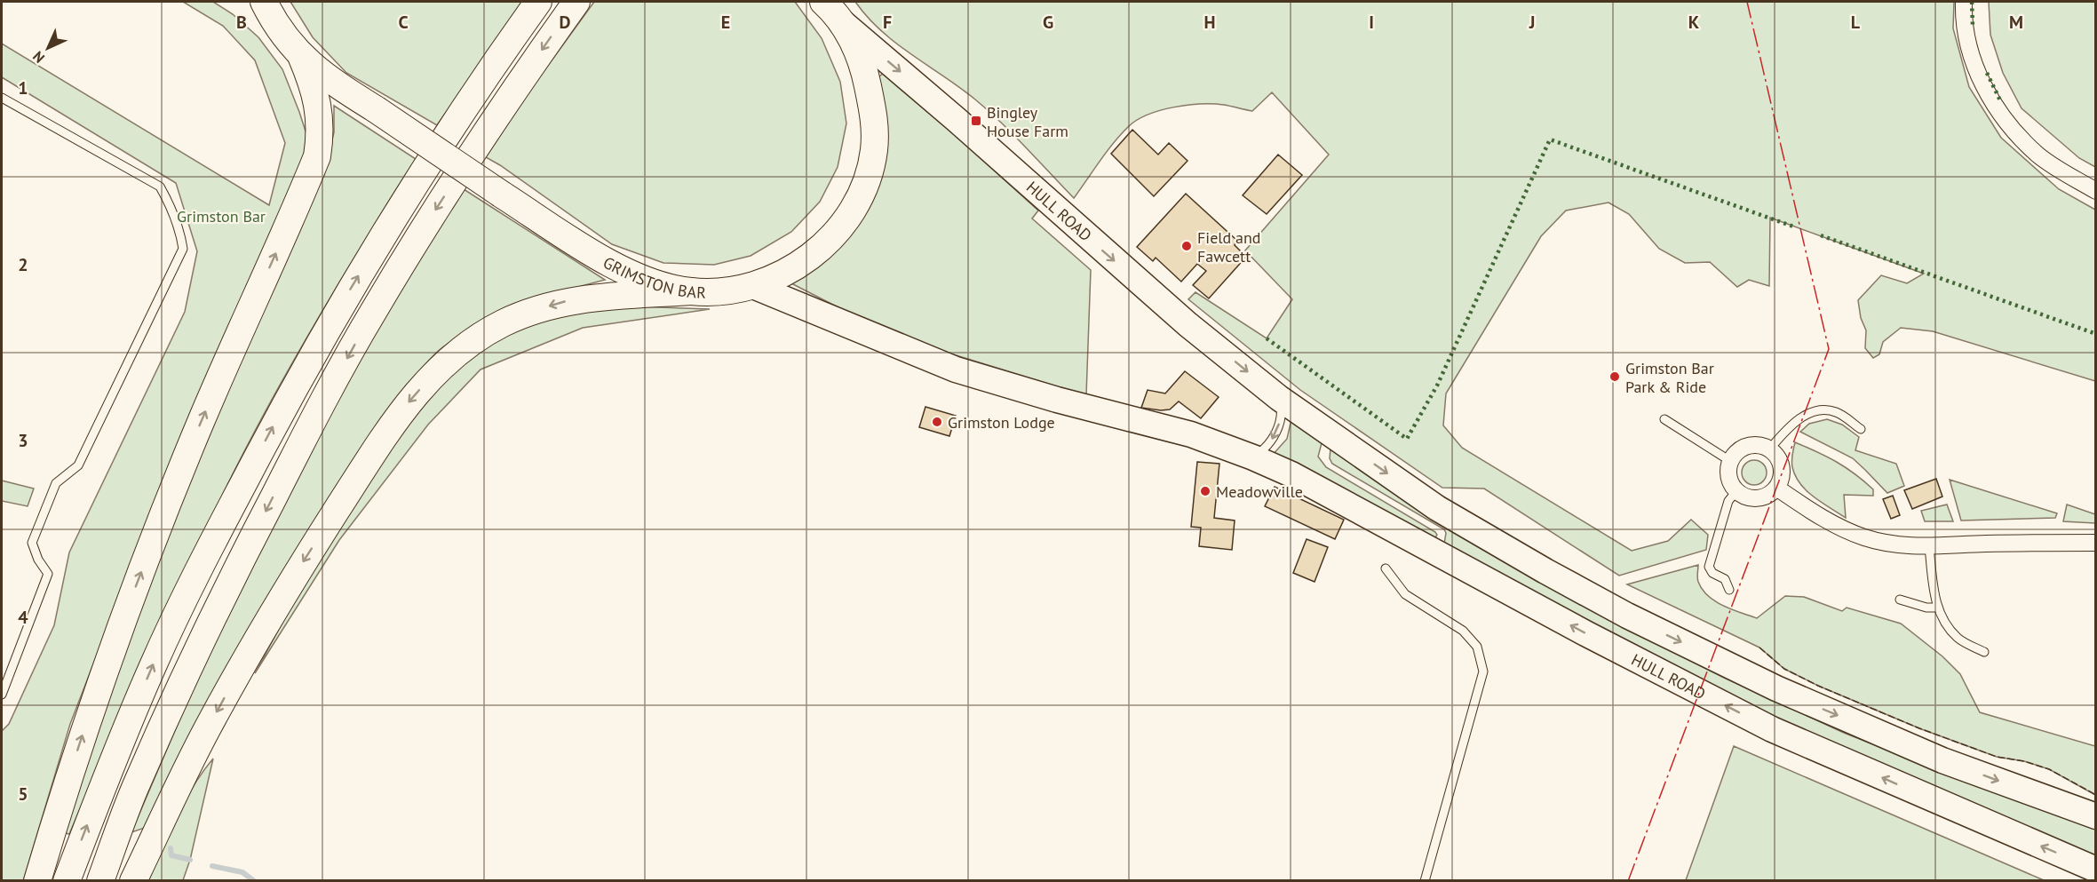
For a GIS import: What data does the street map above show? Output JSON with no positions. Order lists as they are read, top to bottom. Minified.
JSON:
{"streets":{"highway":["GRIMSTON BAR"],"main road":["HULL ROAD"]},"crossings":[["HULL ROAD","GRIMSTON BAR"]],"parks":["Grimston Bar"],"places":{"transit":["Bingley House Farm"],"other":["Field and Fawcett","Grimston Bar Park & Ride","Grimston Lodge","Meadowville"]},"north":"bottom left","grid":{"columns":["B","C","D","E","F","G","H","I","J","K","L","M"],"rows":["1","2","3","4","5"]}}
